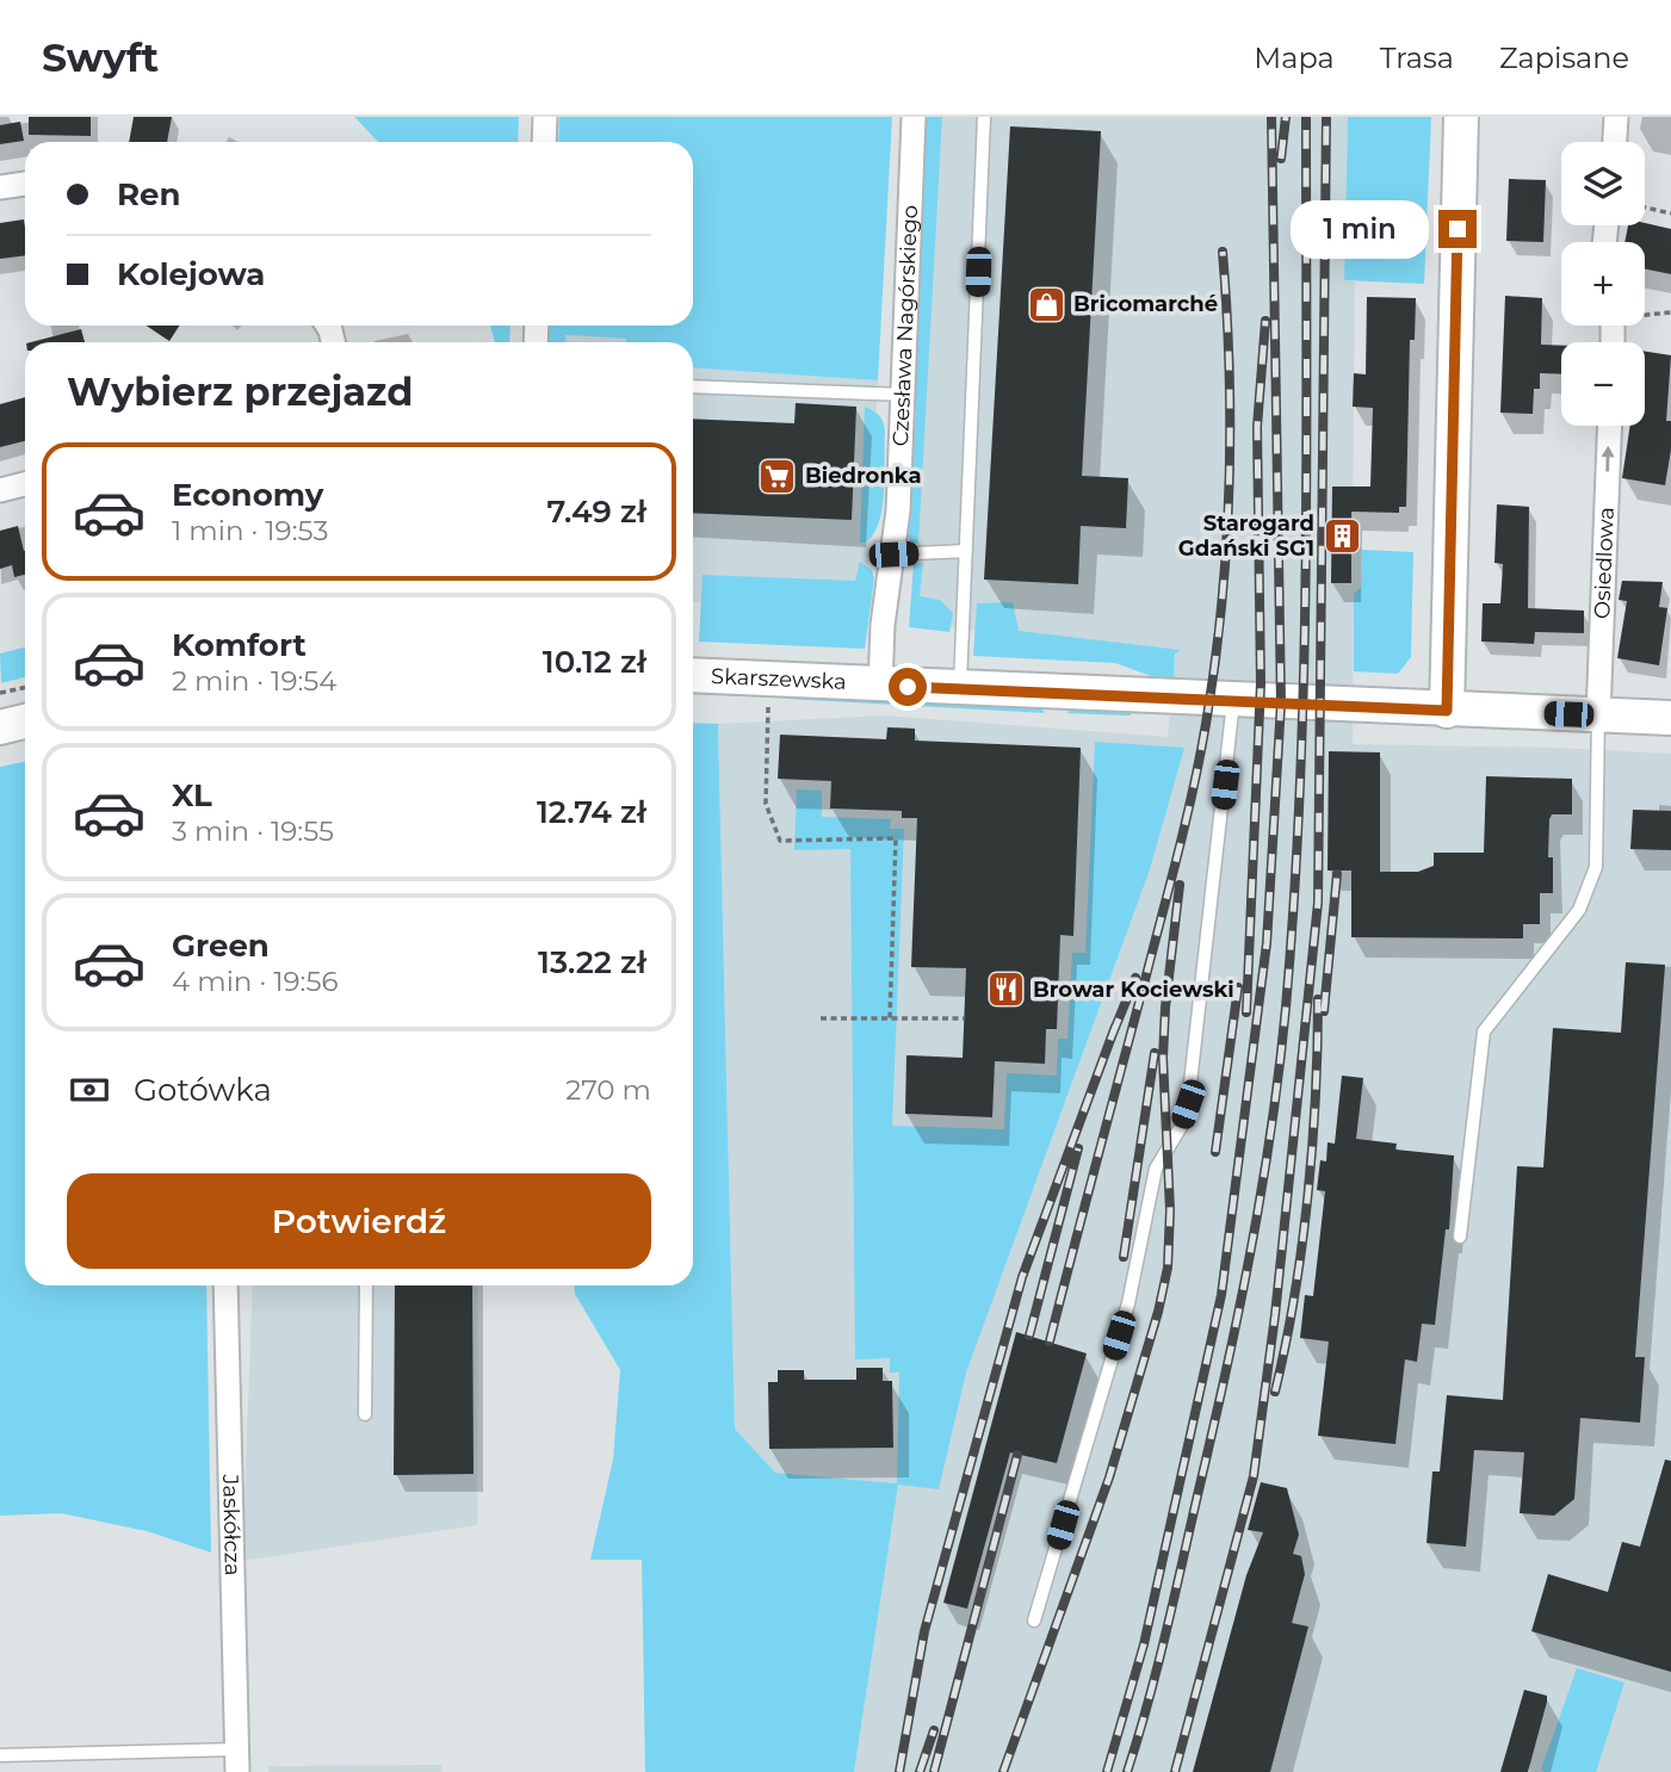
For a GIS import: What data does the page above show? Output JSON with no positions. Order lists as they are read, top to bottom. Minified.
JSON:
{"streets":{"main road":["Skarszewska"],"street":["Czesława Nagórskiego","Osiedlowa","Jaskółcza"]},"crossings":[["Czesława Nagórskiego","Skarszewska"],["Osiedlowa","Skarszewska"]],"one_way":["Osiedlowa"],"places":{"shop":["Bricomarché"],"supermarket":["Biedronka"],"building":["Starogard Gdański SG1"],"restaurant":["Browar Kociewski"]},"page":{"header":"Swyft","nav":["Mapa","Trasa","Zapisane"],"map_buttons":["+","−"],"banner":["Ren","Kolejowa"],"bubble":"1 min","heading":"Wybierz przejazd","list":[{"name":"Economy","note":"1 min · 19:53","value":"7.49 zł"},{"name":"Komfort","note":"2 min · 19:54","value":"10.12 zł"},{"name":"XL","note":"3 min · 19:55","value":"12.74 zł"},{"name":"Green","note":"4 min · 19:56","value":"13.22 zł"}],"pay":["Gotówka","270 m"],"buttons":"Potwierdź"}}
